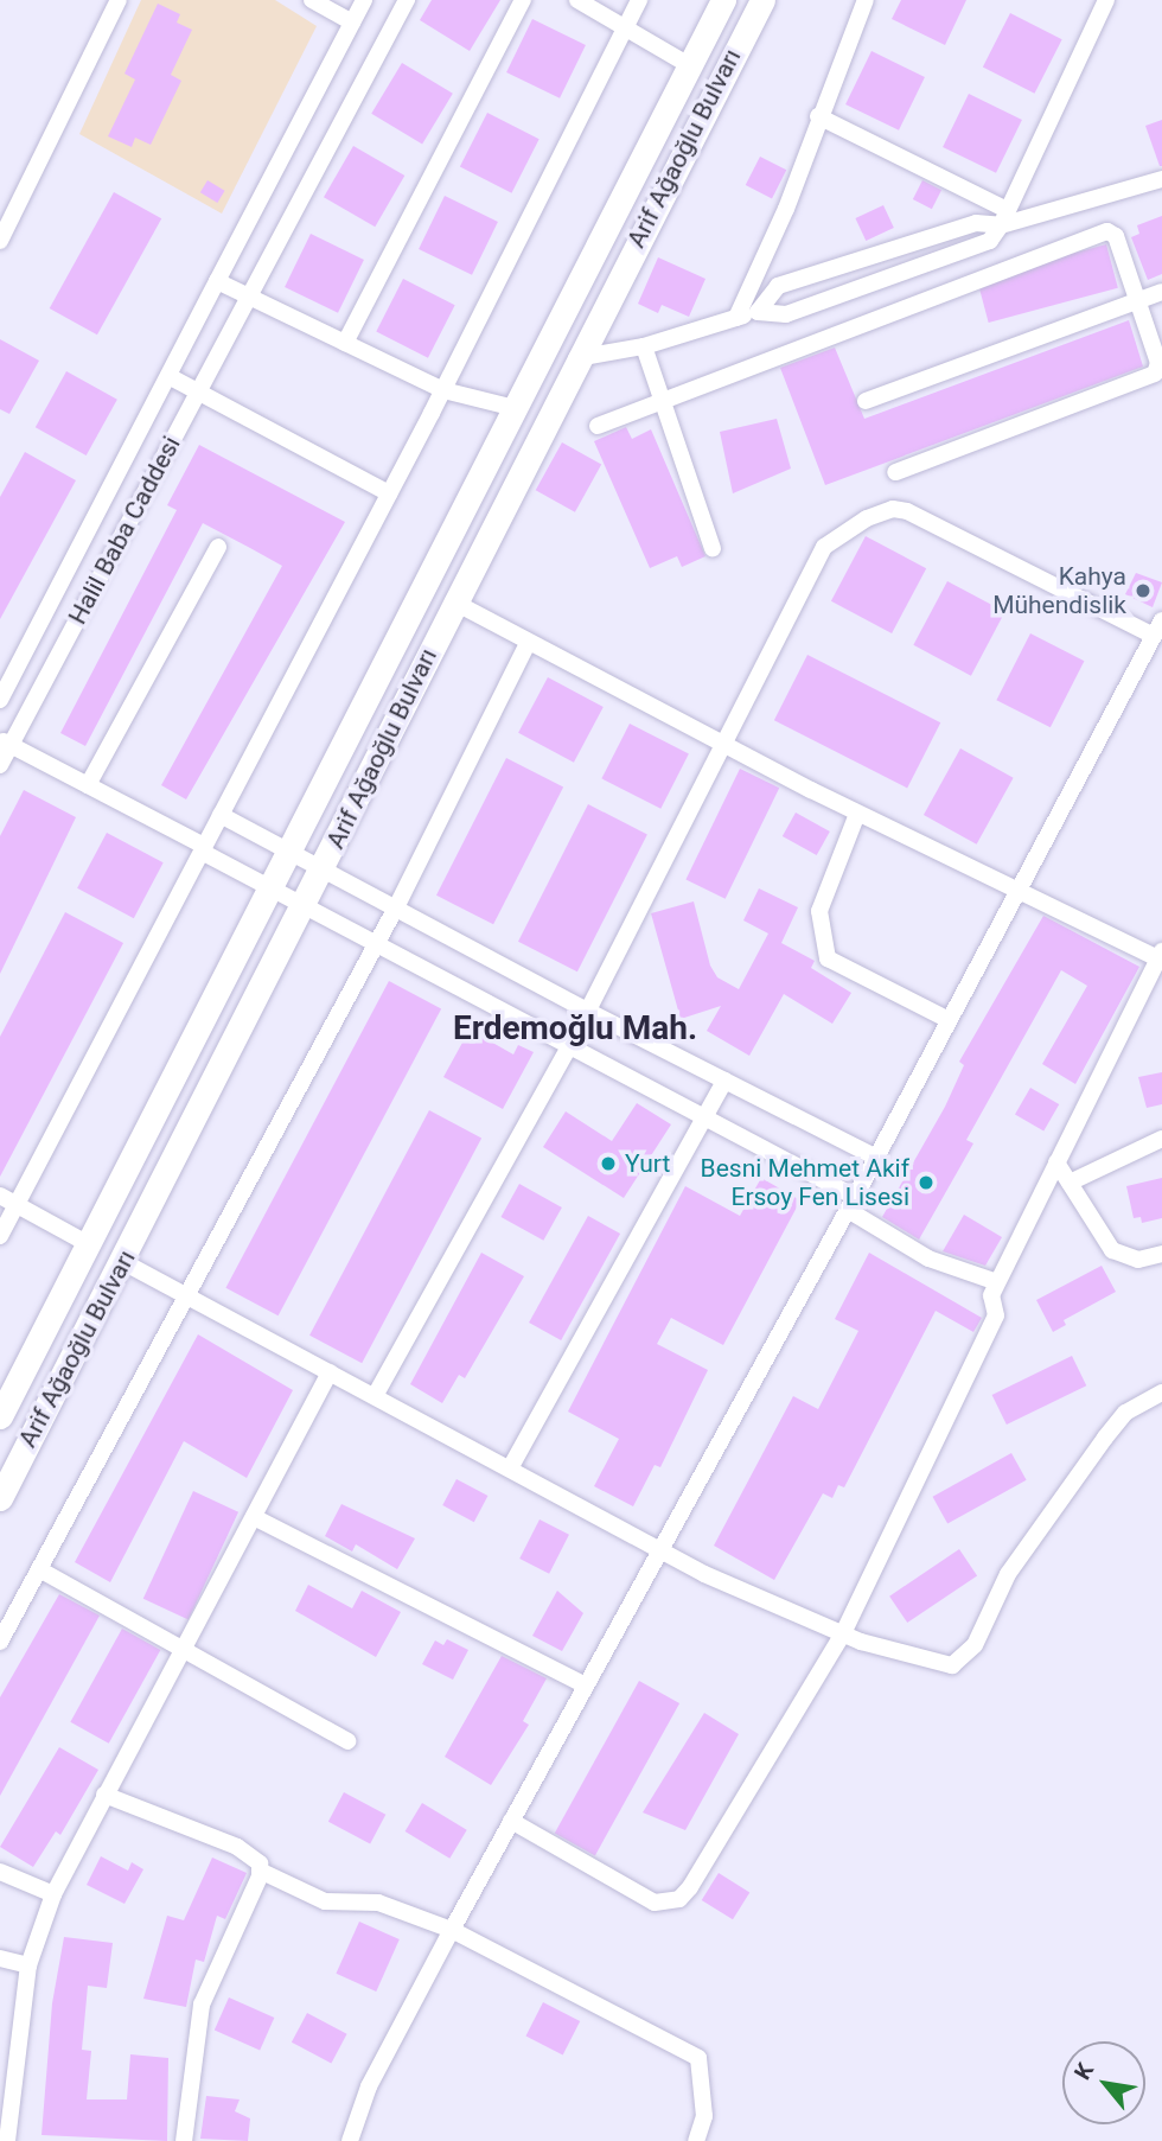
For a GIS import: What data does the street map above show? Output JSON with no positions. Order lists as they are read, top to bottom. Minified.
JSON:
{"streets":{"highway":["Arif Ağaoğlu Bulvarı"],"street":["Halil Baba Caddesi"]},"districts":["Erdemoğlu Mah."],"places":["Kahya Mühendislik","Yurt","Besni Mehmet Akif Ersoy Fen Lisesi"],"north":"top left"}
